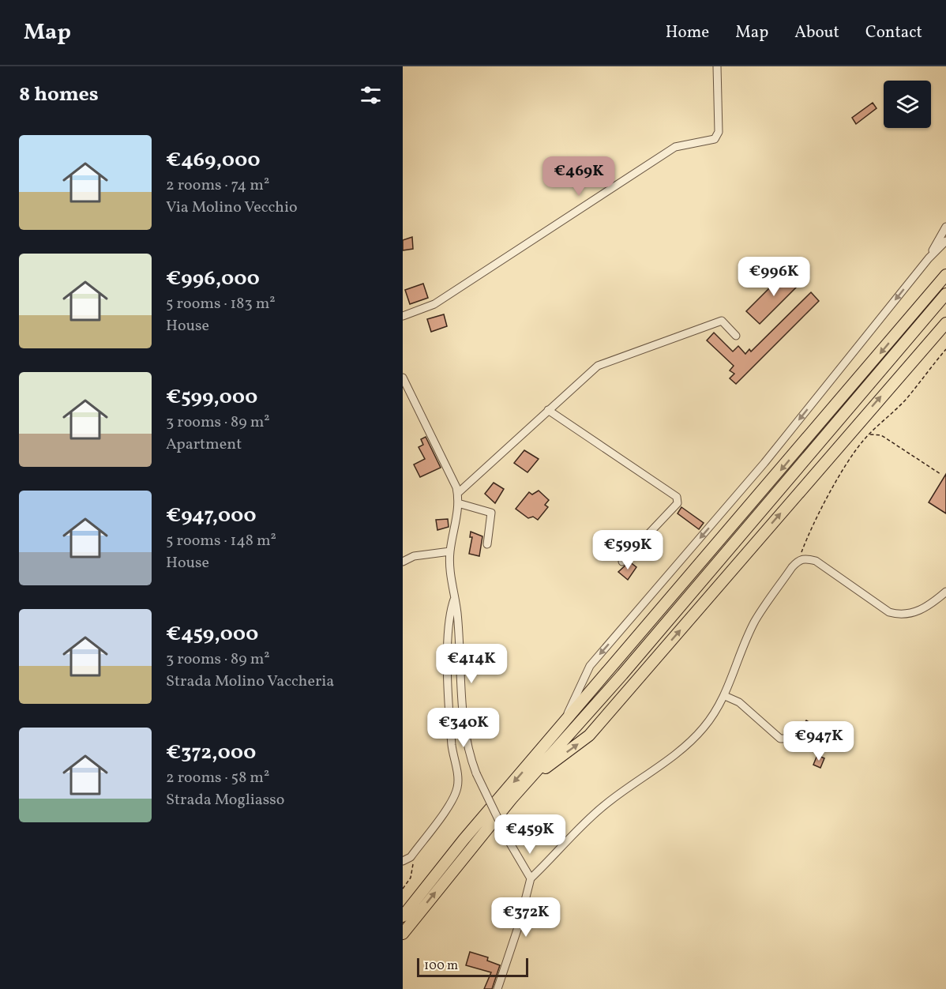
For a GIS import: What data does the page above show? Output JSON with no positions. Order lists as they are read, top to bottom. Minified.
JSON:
{"scale_bar":"100 m","page":{"header":"Map","nav":["Home","Map","About","Contact"],"heading":"8 homes","list":[{"name":"€469,000","note":"2 rooms · 74 m² · Via Molino Vecchio"},{"name":"€996,000","note":"5 rooms · 183 m² · House"},{"name":"€599,000","note":"3 rooms · 89 m² · Apartment"},{"name":"€947,000","note":"5 rooms · 148 m² · House"},{"name":"€459,000","note":"3 rooms · 89 m² · Strada Molino Vaccheria"},{"name":"€372,000","note":"2 rooms · 58 m² · Strada Mogliasso"}],"price":["€469K","€996K","€599K","€414K","€340K","€947K","€459K","€372K"],"scale":"100 m"}}
